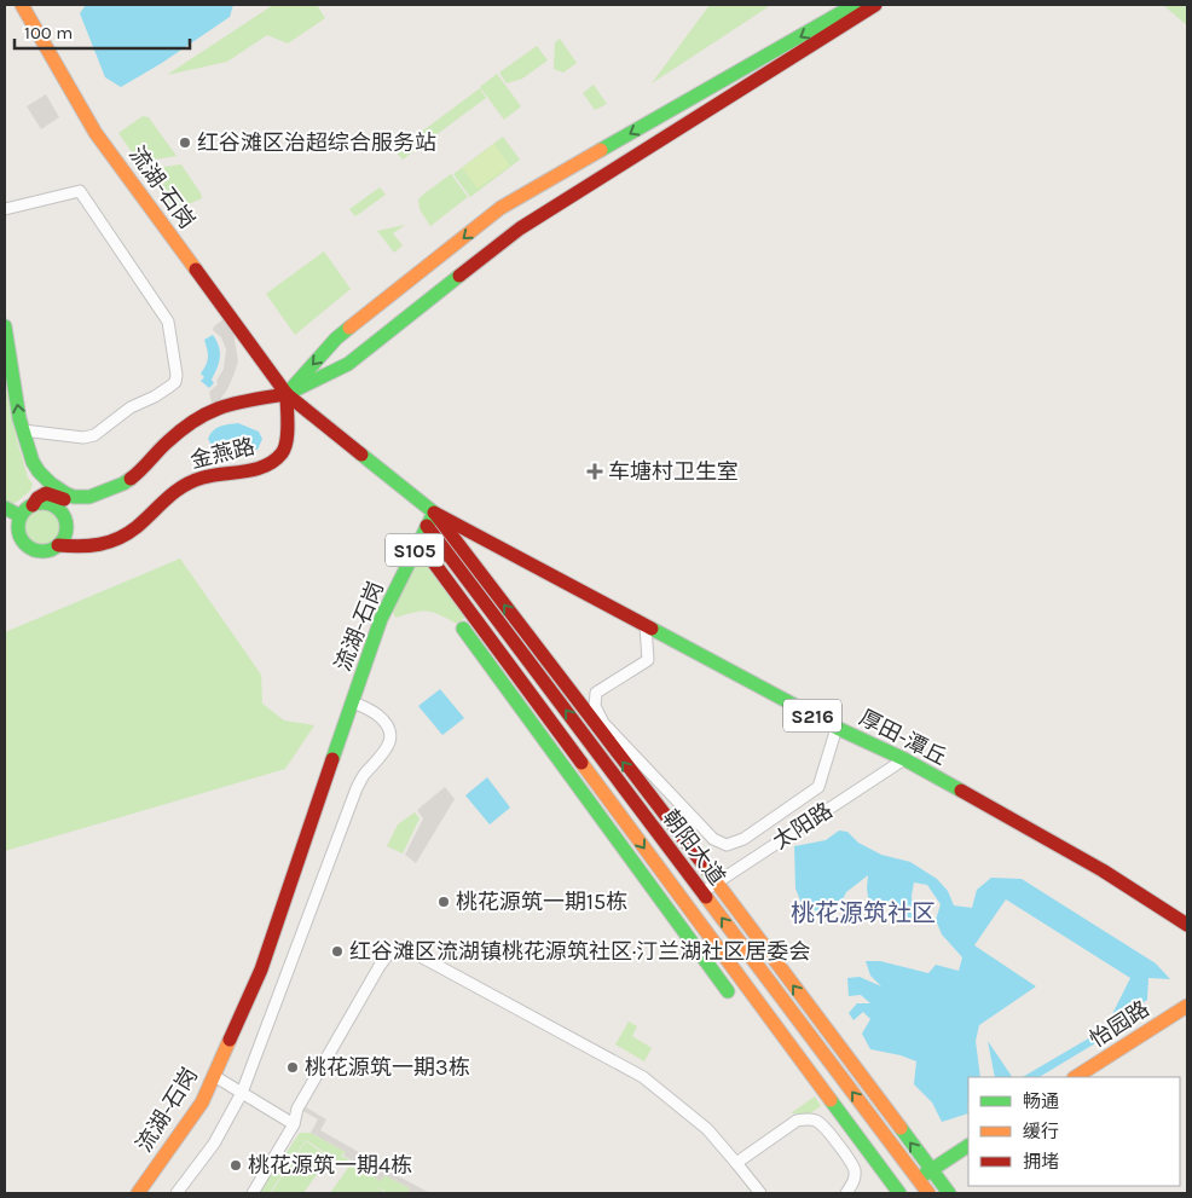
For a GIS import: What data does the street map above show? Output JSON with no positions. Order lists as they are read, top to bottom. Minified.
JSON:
{"streets":{"main road":["流湖-石岗","金燕路","S105","S216","厚田-潭丘","朝阳大道","怡园路"],"street":["太阳路"]},"crossings":[["流湖-石岗","金燕路"],["流湖-石岗","厚田-潭丘"],["流湖-石岗","朝阳大道"],["厚田-潭丘","太阳路"],["太阳路","朝阳大道"]],"districts":["桃花源筑社区"],"places":{"other":["红谷滩区治超综合服务站","桃花源筑一期15栋","红谷滩区流湖镇桃花源筑社区·汀兰湖社区居委会","桃花源筑一期3栋","桃花源筑一期4栋"],"health":["车塘村卫生室"]},"legend":["畅通","缓行","拥堵"],"scale_bar":"100 m"}
